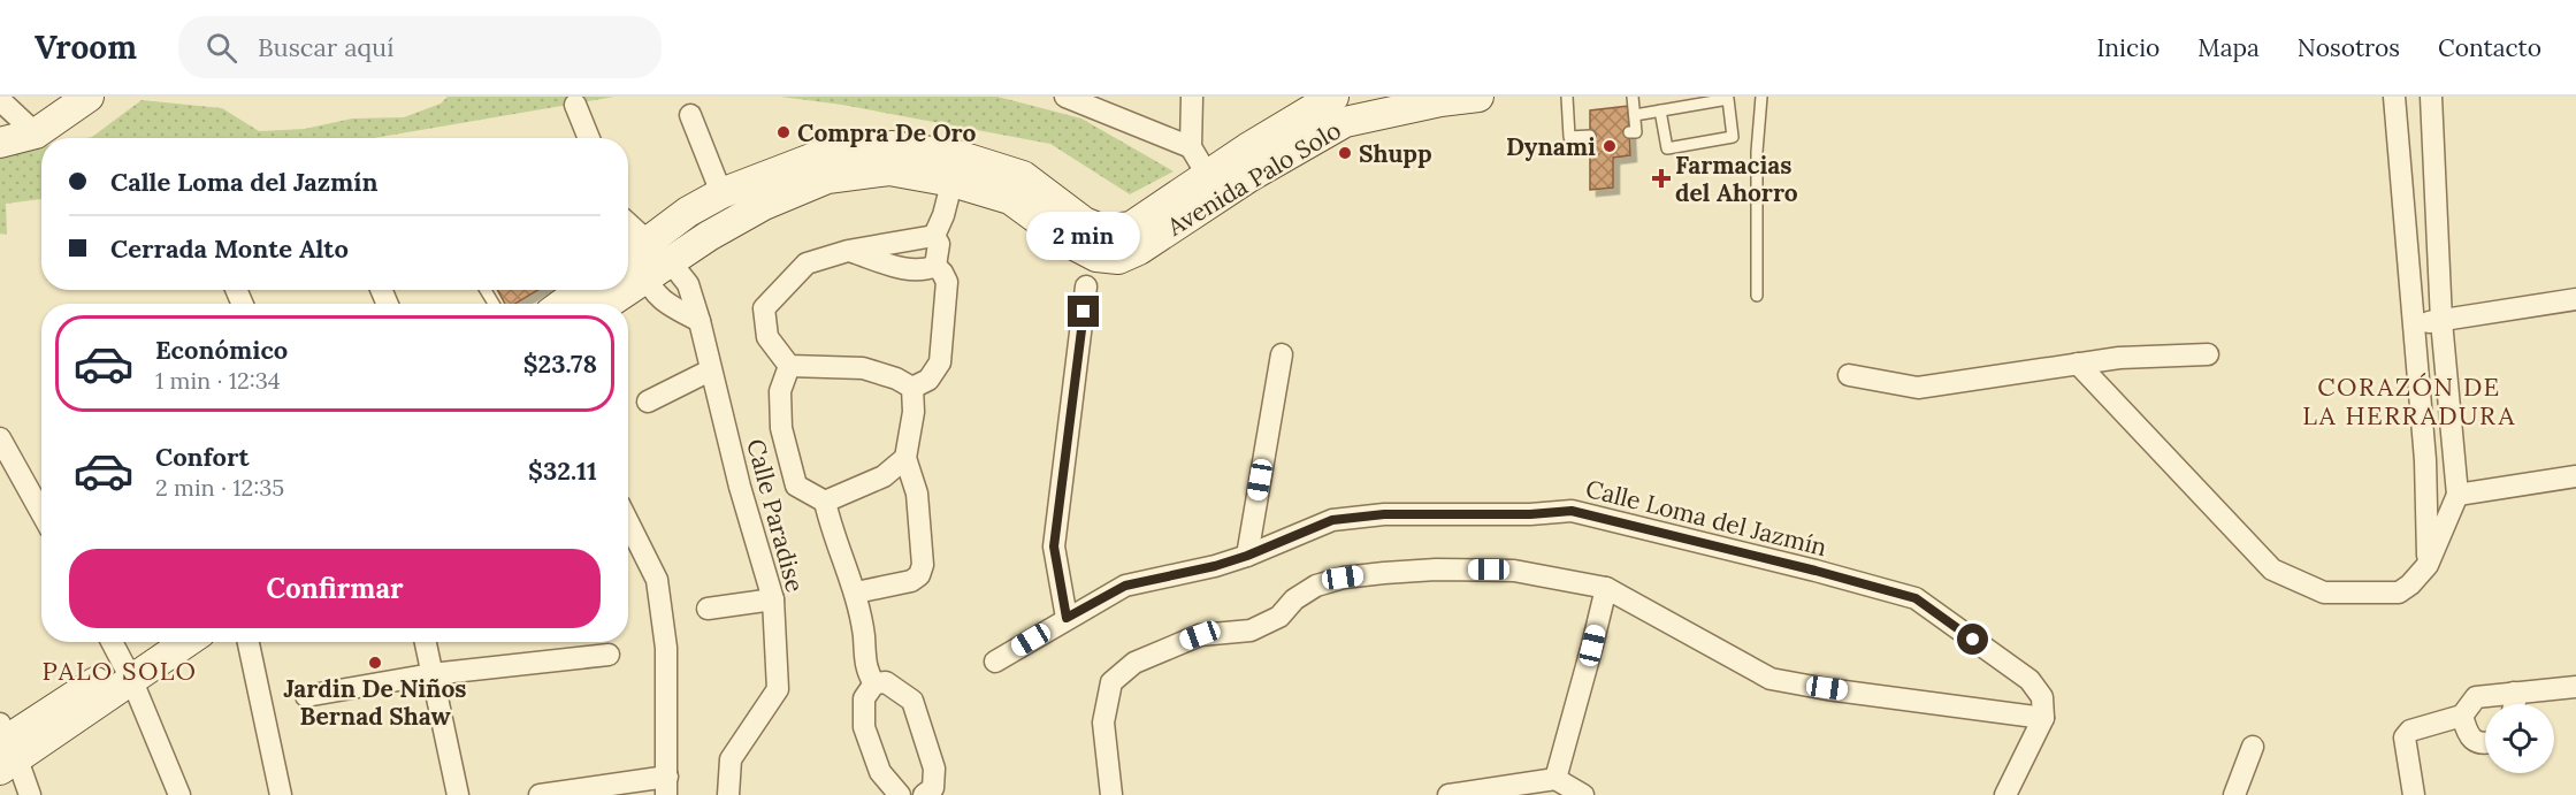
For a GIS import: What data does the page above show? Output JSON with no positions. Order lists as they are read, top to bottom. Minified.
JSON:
{"streets":{"main road":["Avenida Palo Solo"],"street":["Calle Paradise","Calle Loma del Jazmín"]},"crossings":[["Avenida Palo Solo","Calle Paradise"]],"districts":["CORAZÓN DE LA HERRADURA","PALO SOLO"],"places":{"other":["Compra De Oro","Dynami","Shupp","Jardin De Niños Bernad Shaw"],"health":["Farmacias del Ahorro"]},"page":{"header":"Vroom","search":"Buscar aquí","nav":["Inicio","Mapa","Nosotros","Contacto"],"banner":["Calle Loma del Jazmín","Cerrada Monte Alto"],"bubble":"2 min","list":[{"name":"Económico","note":"1 min · 12:34","value":"$23.78"},{"name":"Confort","note":"2 min · 12:35","value":"$32.11"}],"buttons":"Confirmar"}}
